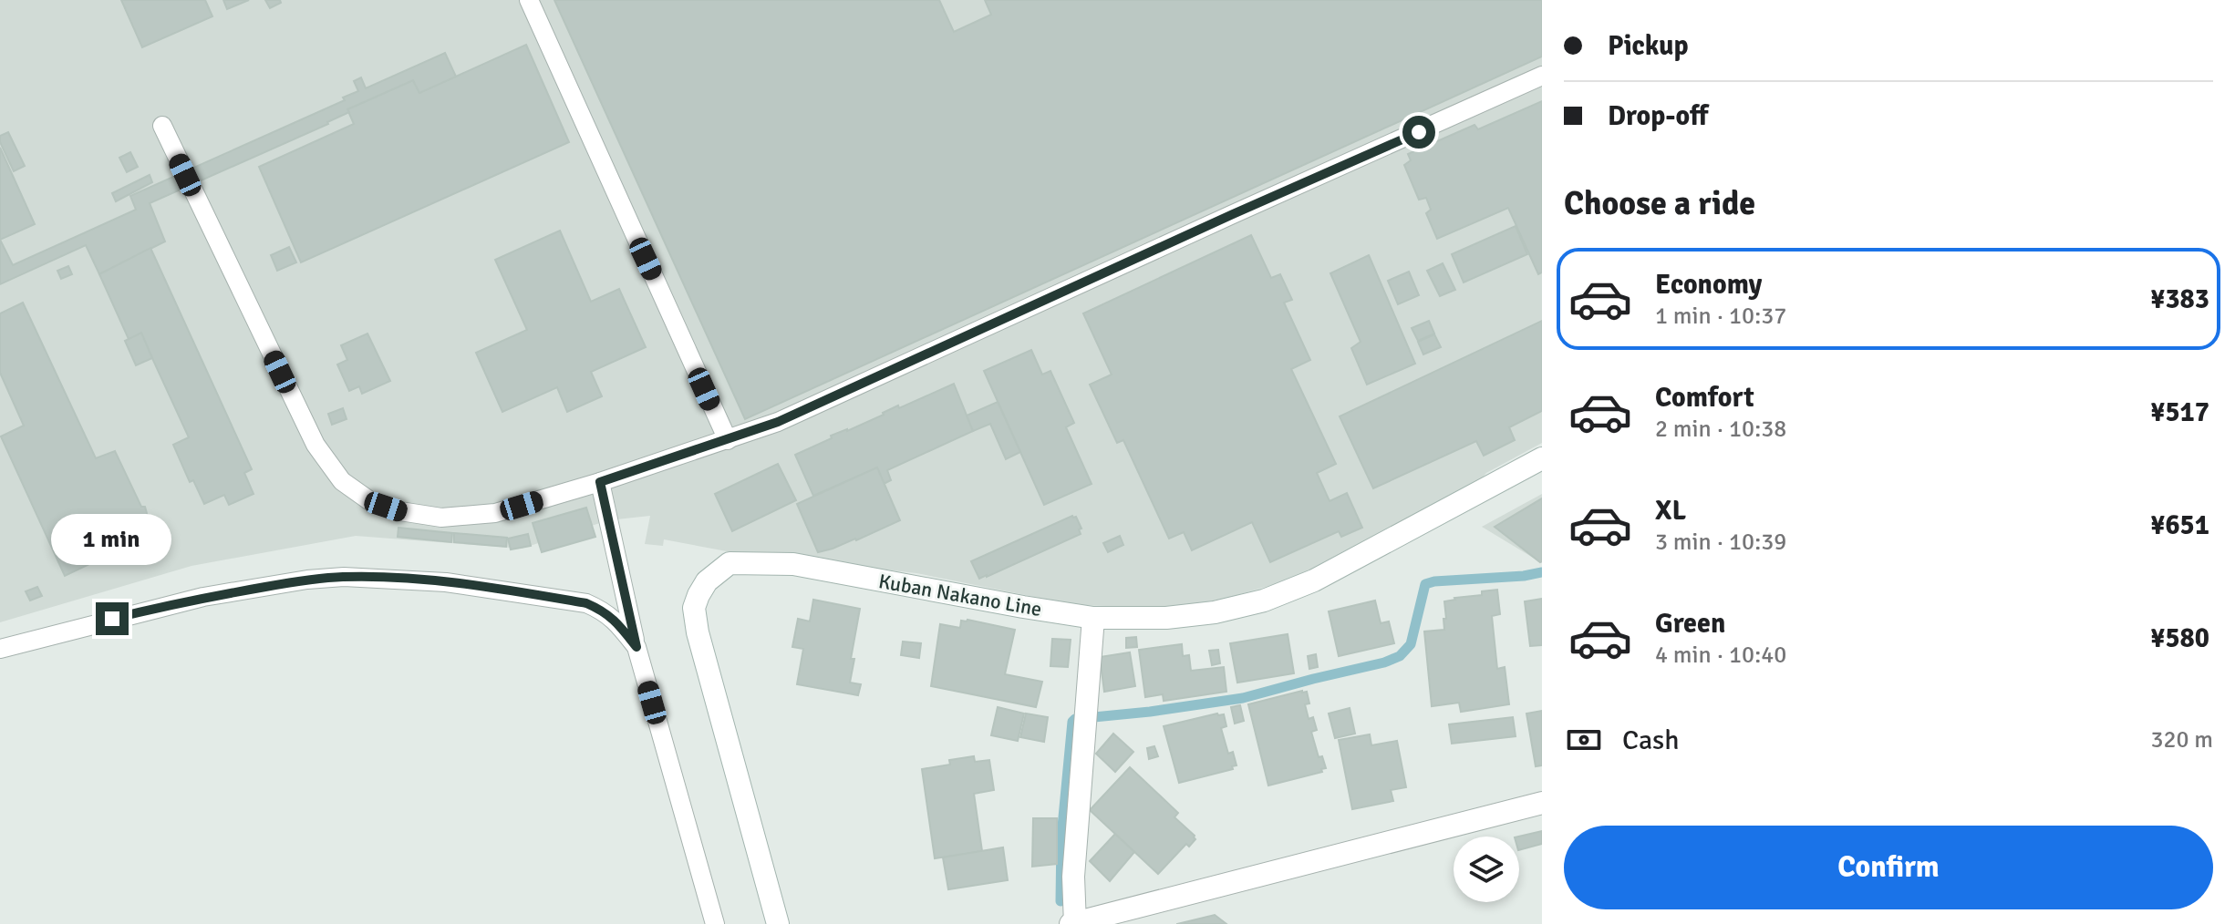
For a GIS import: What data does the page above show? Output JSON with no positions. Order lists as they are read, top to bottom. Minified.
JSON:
{"streets":{"main road":["Kuban Nakano Line"]},"page":{"banner":["Pickup","Drop-off"],"heading":"Choose a ride","list":[{"name":"Economy","note":"1 min · 10:37","value":"¥383"},{"name":"Comfort","note":"2 min · 10:38","value":"¥517"},{"name":"XL","note":"3 min · 10:39","value":"¥651"},{"name":"Green","note":"4 min · 10:40","value":"¥580"}],"bubble":"1 min","pay":["Cash","320 m"],"buttons":"Confirm"}}
